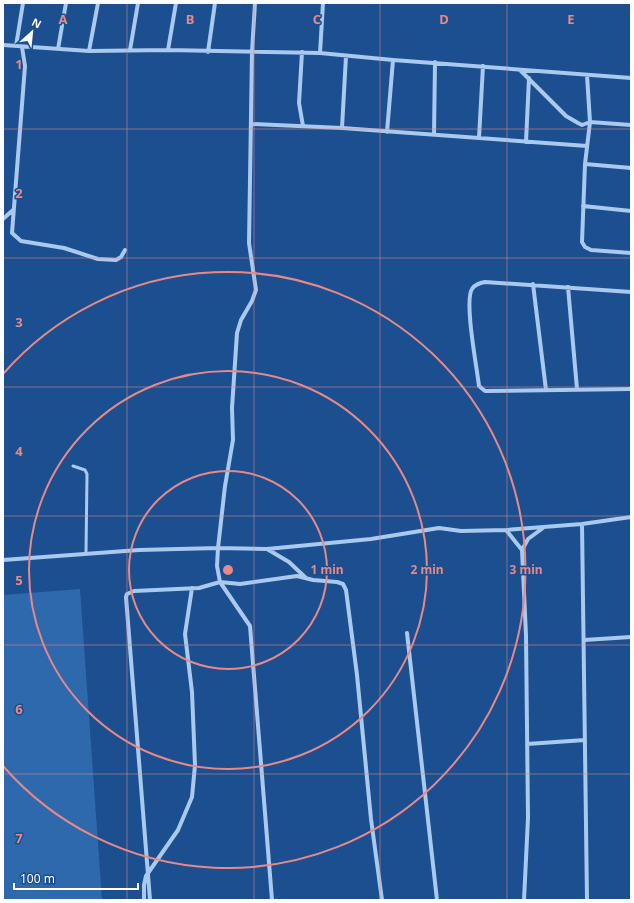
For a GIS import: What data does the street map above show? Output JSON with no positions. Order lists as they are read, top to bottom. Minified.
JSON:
{"scale_bar":"100 m","north":"top right","grid":{"columns":["A","B","C","D","E"],"rows":["1","2","3","4","5","6","7"]},"rings":["1 min","2 min","3 min"]}
